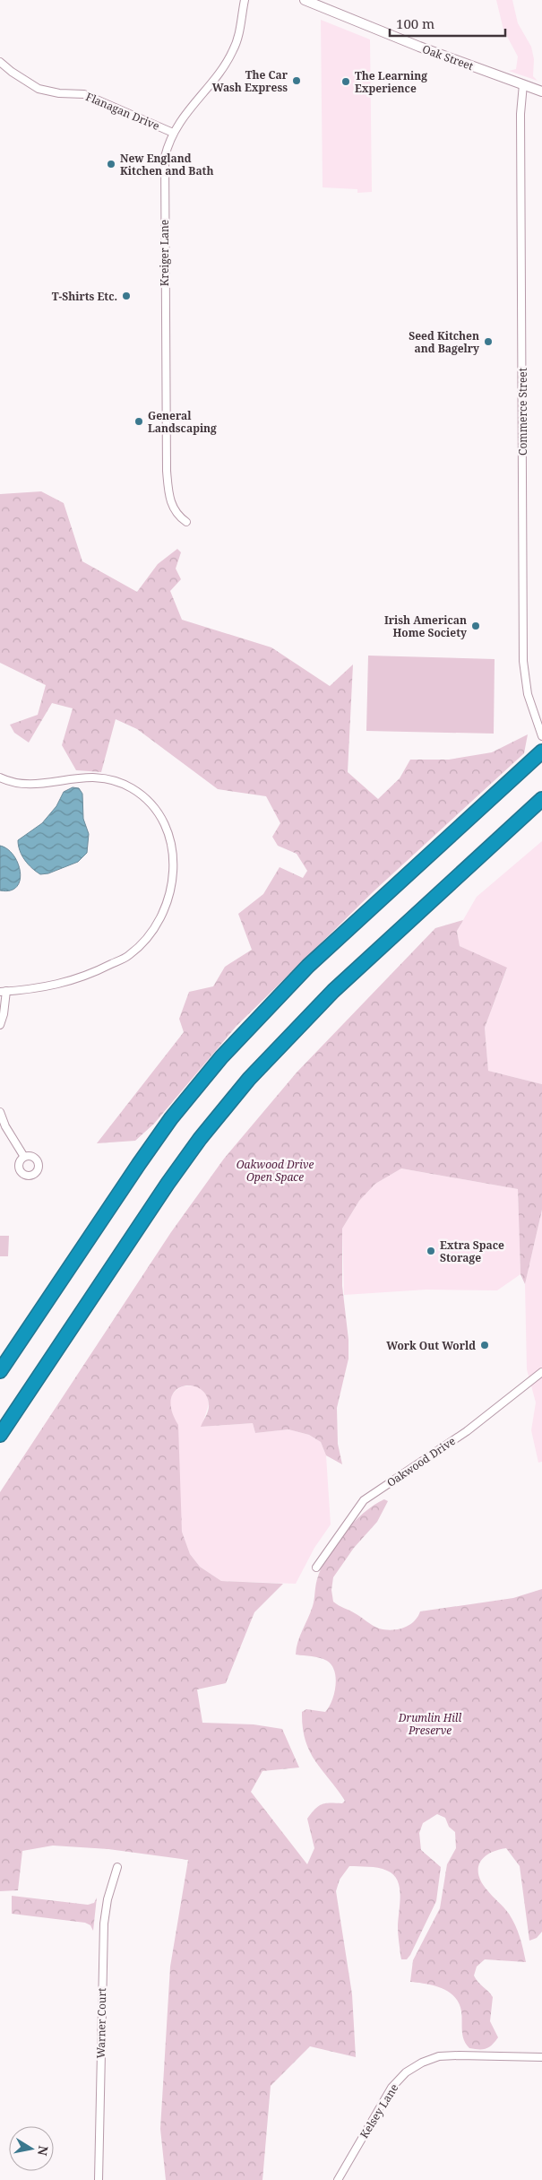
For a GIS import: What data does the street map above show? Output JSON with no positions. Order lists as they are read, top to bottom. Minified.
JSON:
{"streets":{"street":["Oak Street","Flanagan Drive","Kreiger Lane","Commerce Street","Oakwood Drive","Warner Court","Kelsey Lane"]},"crossings":[["Oak Street","Commerce Street"],["Flanagan Drive","Kreiger Lane"]],"parks":["Oakwood Drive Open Space","Drumlin Hill Preserve"],"places":["The Car Wash Express","The Learning Experience","New England Kitchen and Bath","T-Shirts Etc.","Seed Kitchen and Bagelry","General Landscaping","Irish American Home Society","Extra Space Storage","Work Out World"],"scale_bar":"100 m","north":"right"}
